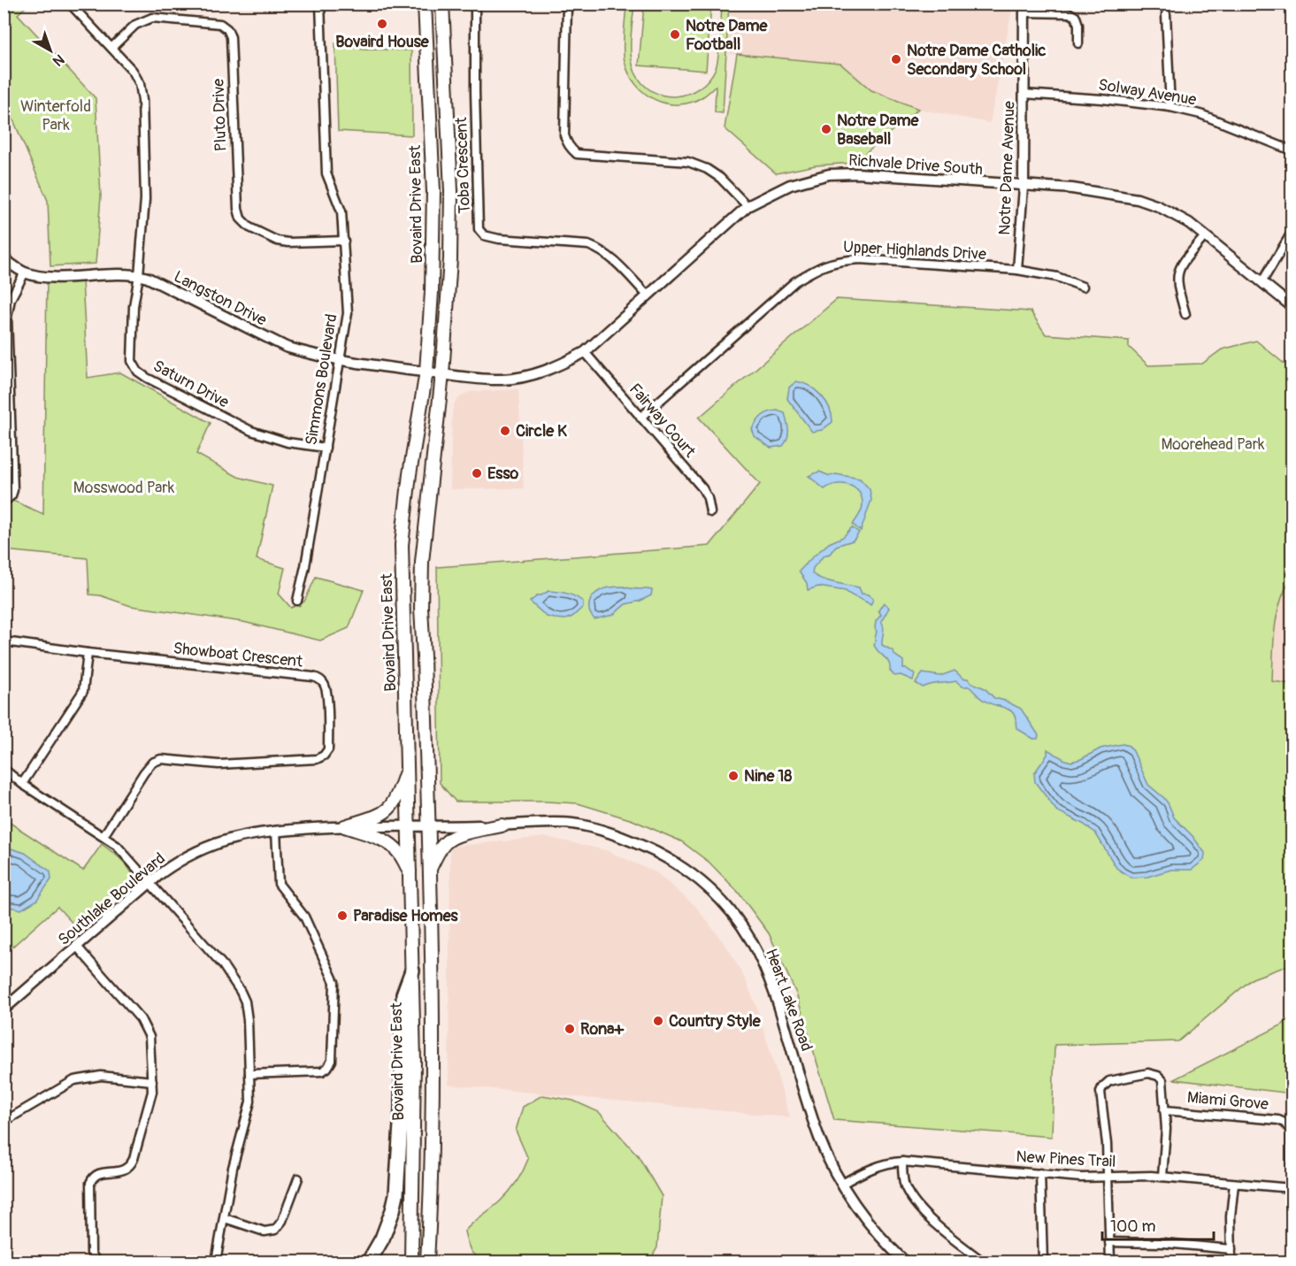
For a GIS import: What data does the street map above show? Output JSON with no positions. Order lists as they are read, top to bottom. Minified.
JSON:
{"streets":{"main road":["Bovaird Drive East"],"street":["Solway Avenue","Pluto Drive","Richvale Drive South","Toba Crescent","Notre Dame Avenue","Upper Highlands Drive","Langston Drive","Simmons Boulevard","Saturn Drive","Fairway Court","Showboat Crescent","Southlake Boulevard","Heart Lake Road","Miami Grove","New Pines Trail"]},"crossings":[["Solway Avenue","Notre Dame Avenue"],["Pluto Drive","Simmons Boulevard"],["Richvale Drive South","Toba Crescent"],["Richvale Drive South","Notre Dame Avenue"],["Richvale Drive South","Bovaird Drive East"],["Richvale Drive South","Langston Drive"],["Richvale Drive South","Fairway Court"],["Notre Dame Avenue","Upper Highlands Drive"],["Bovaird Drive East","Langston Drive"],["Bovaird Drive East","Southlake Boulevard"],["Bovaird Drive East","Heart Lake Road"],["Upper Highlands Drive","Fairway Court"],["Langston Drive","Simmons Boulevard"],["Langston Drive","Saturn Drive"],["Simmons Boulevard","Saturn Drive"],["Southlake Boulevard","Heart Lake Road"],["Heart Lake Road","New Pines Trail"],["Miami Grove","New Pines Trail"]],"parks":["Winterfold Park","Moorehead Park","Mosswood Park"],"places":["Bovaird House","Notre Dame Football","Notre Dame Catholic Secondary School","Notre Dame Baseball","Circle K","Esso","Nine 18","Paradise Homes","Country Style","Rona+"],"scale_bar":"100 m","north":"bottom right"}
